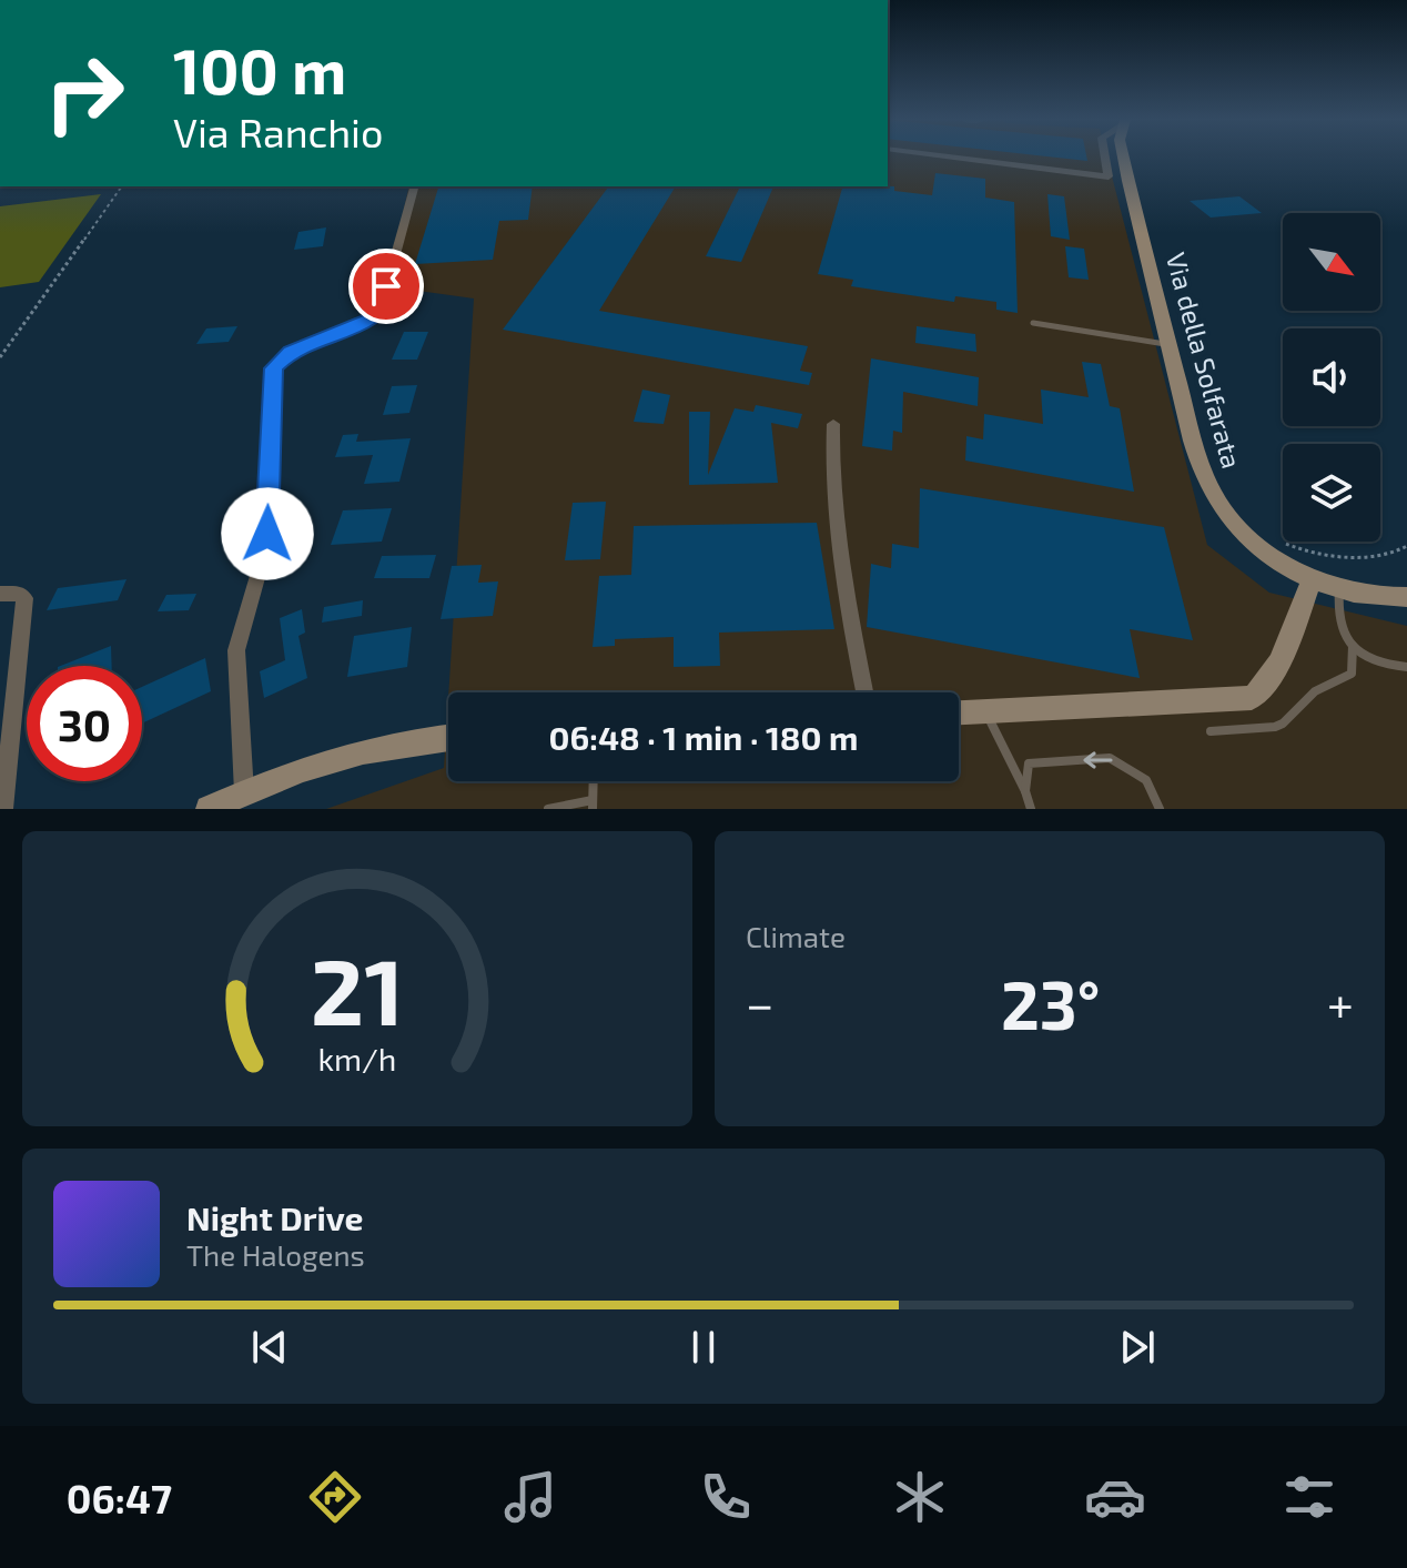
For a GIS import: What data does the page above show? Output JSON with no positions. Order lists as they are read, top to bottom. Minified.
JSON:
{"streets":{"main road":["Via della Solfarata"]},"north":"bottom right","page":{"turn":["100 m","Via Ranchio"],"limit":"30","trip":"06:48 · 1 min · 180 m","tile":"Climate","heat":["−","23°","+"],"song":["Night Drive","The Halogens"],"tabs":"06:47","gauge":["21","km/h"]}}
